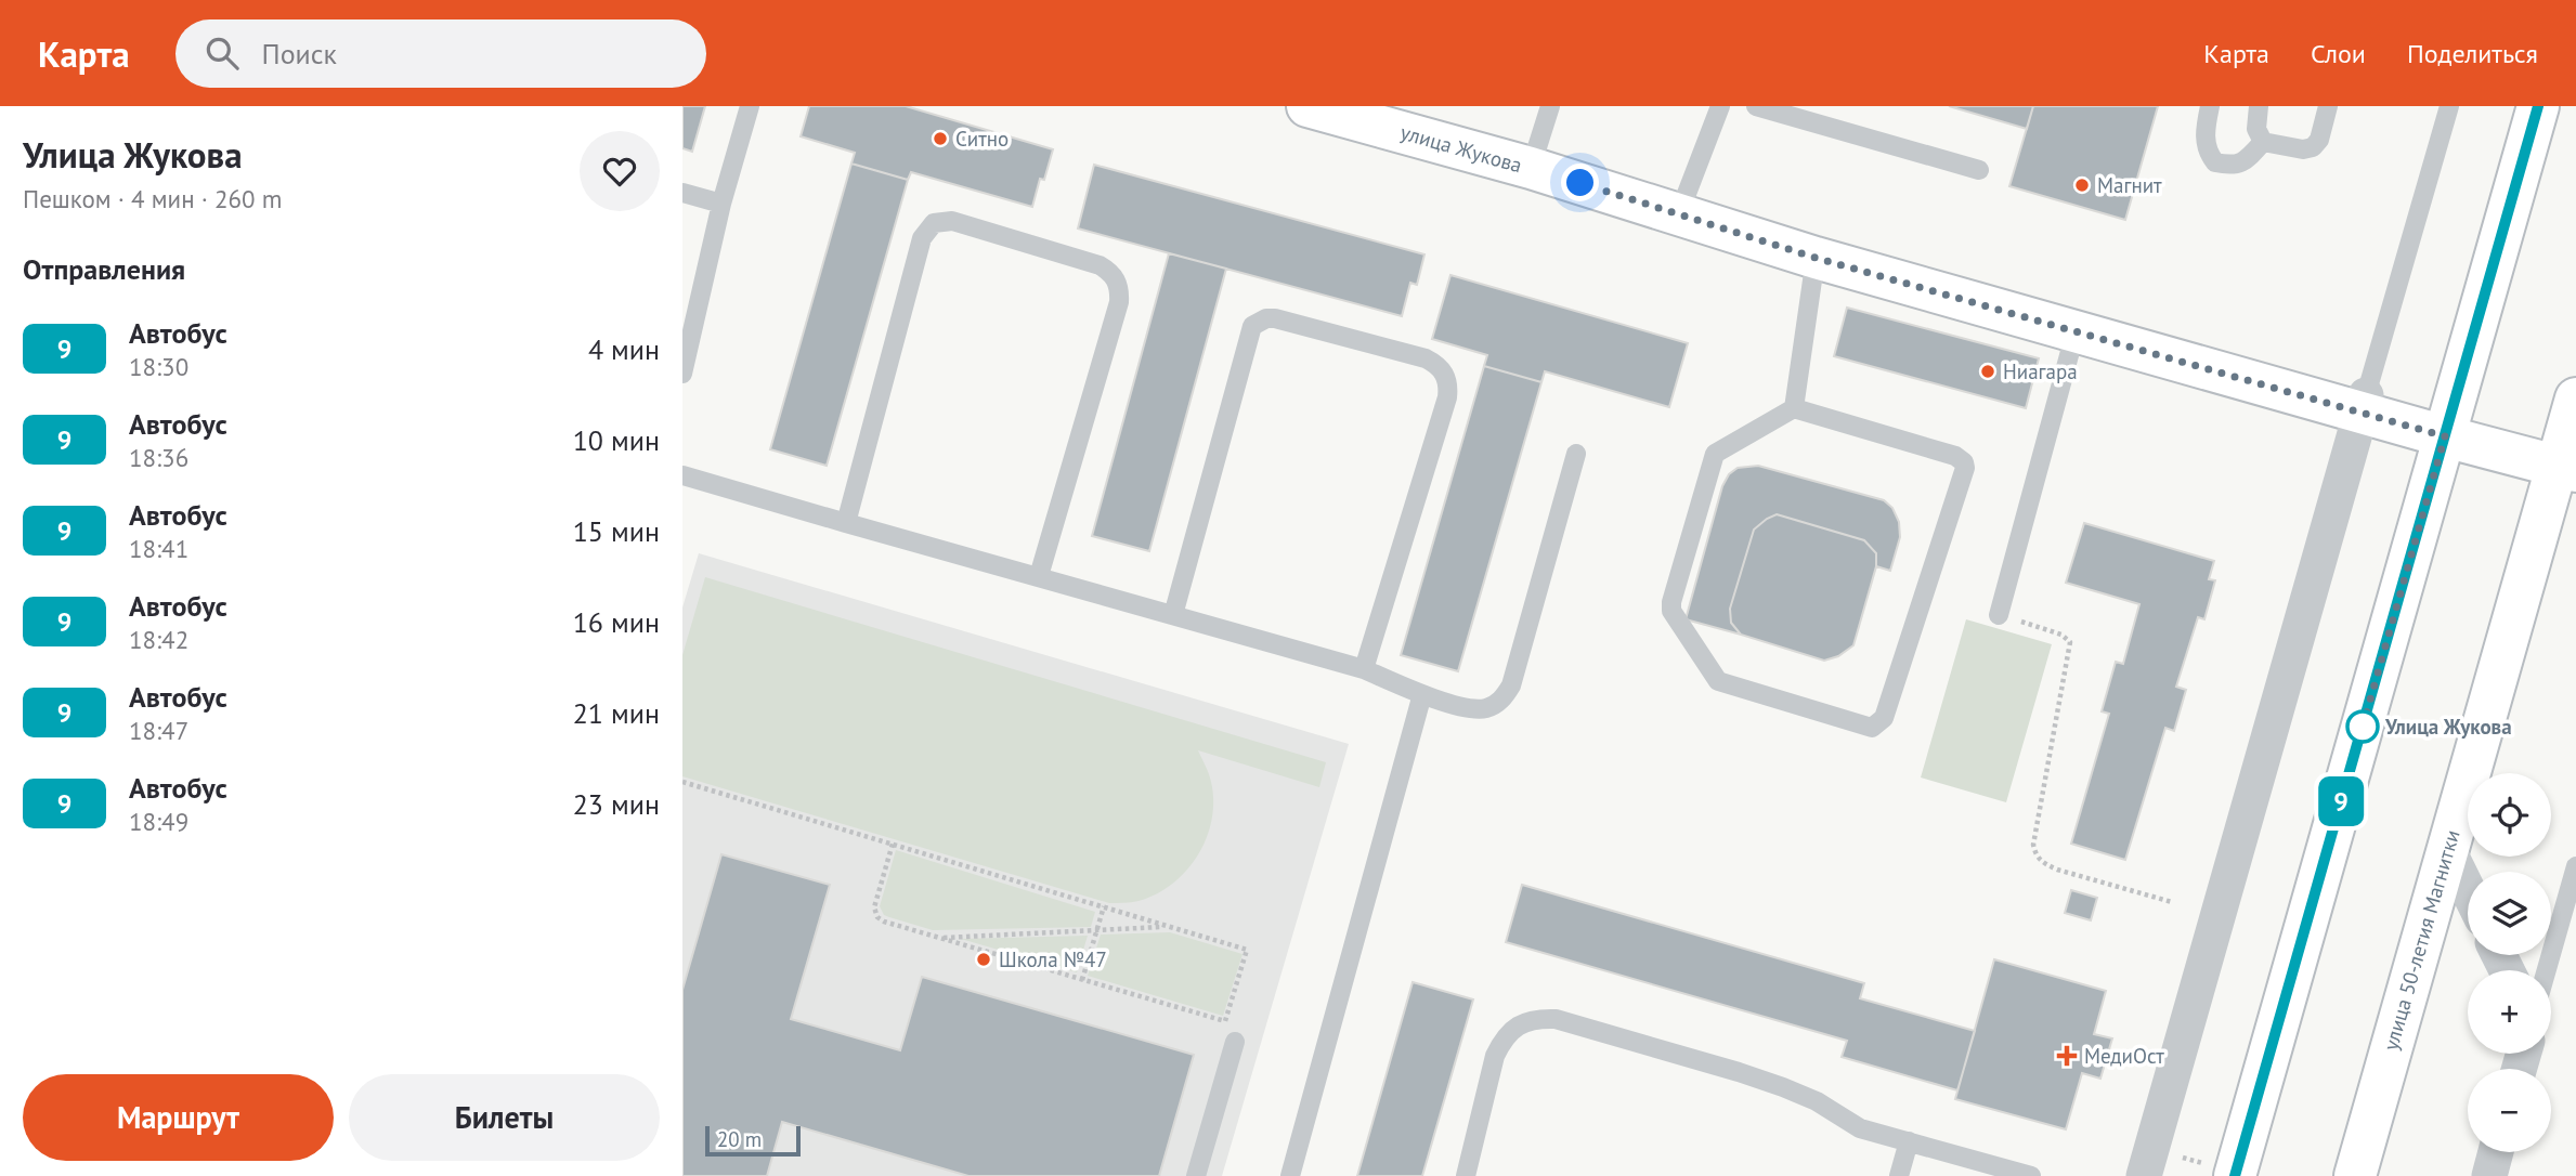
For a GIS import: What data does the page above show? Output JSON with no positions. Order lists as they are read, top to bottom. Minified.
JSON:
{"streets":{"main road":["улица Жукова","улица 50-летия Магнитки"]},"crossings":[["улица Жукова","улица 50-летия Магнитки"]],"places":{"other":["Ситно","Магнит","Ниагара","Улица Жукова","Школа №47"],"health":["МедиОст"]},"lines":["bus line 9"],"scale_bar":"20 m","page":{"header":"Карта","search":"Поиск","nav":["Карта","Слои","Поделиться"],"heading":[["Улица Жукова","Пешком · 4 мин · 260 m"],"Отправления"],"on_map":"9","list":[{"mark":"9","name":"Автобус","note":"18:30","value":"4 мин"},{"mark":"9","name":"Автобус","note":"18:36","value":"10 мин"},{"mark":"9","name":"Автобус","note":"18:41","value":"15 мин"},{"mark":"9","name":"Автобус","note":"18:42","value":"16 мин"},{"mark":"9","name":"Автобус","note":"18:47","value":"21 мин"},{"mark":"9","name":"Автобус","note":"18:49","value":"23 мин"}],"map_buttons":["+","−"],"buttons":["Маршрут","Билеты"],"scale":"20 m"}}
